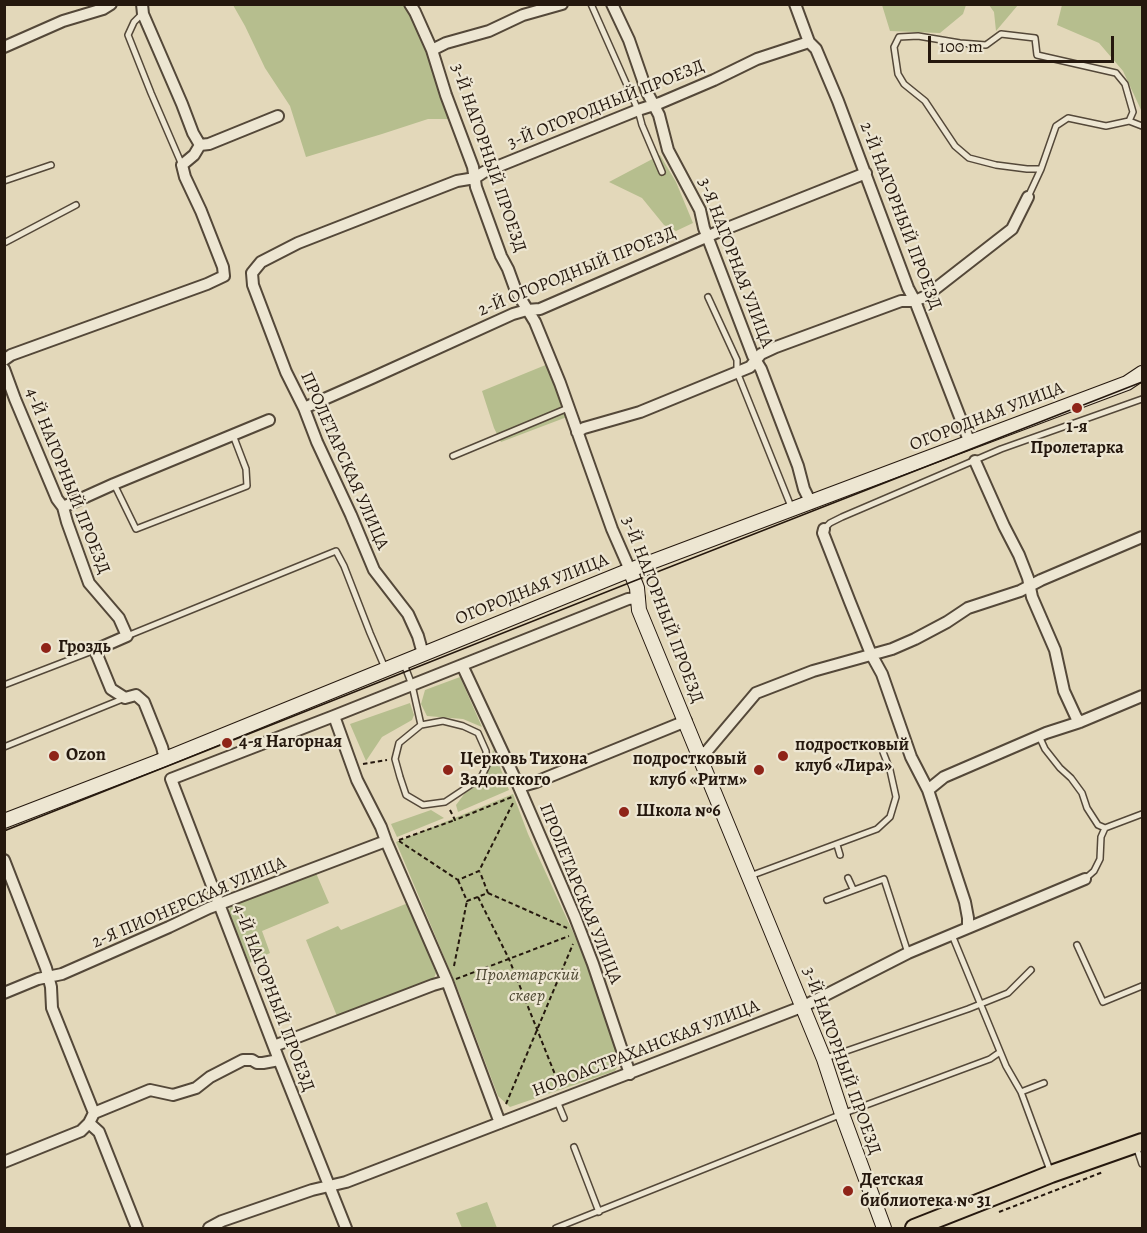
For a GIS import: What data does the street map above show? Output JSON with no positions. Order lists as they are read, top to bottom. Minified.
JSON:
{"streets":{"street":["3-Й ОГОРОДНЫЙ ПРОЕЗД","3-Й НАГОРНЫЙ ПРОЕЗД","2-Й НАГОРНЫЙ ПРОЕЗД","3-Я НАГОРНАЯ УЛИЦА","2-Й ОГОРОДНЫЙ ПРОЕЗД","ОГОРОДНАЯ УЛИЦА","ПРОЛЕТАРСКАЯ УЛИЦА","4-Й НАГОРНЫЙ ПРОЕЗД","2-Я ПИОНЕРСКАЯ УЛИЦА","НОВОАСТРАХАНСКАЯ УЛИЦА"]},"crossings":[["3-Й ОГОРОДНЫЙ ПРОЕЗД","3-Й НАГОРНЫЙ ПРОЕЗД"],["3-Й ОГОРОДНЫЙ ПРОЕЗД","2-Й НАГОРНЫЙ ПРОЕЗД"],["3-Й ОГОРОДНЫЙ ПРОЕЗД","3-Я НАГОРНАЯ УЛИЦА"],["3-Й ОГОРОДНЫЙ ПРОЕЗД","ПРОЛЕТАРСКАЯ УЛИЦА"],["3-Й НАГОРНЫЙ ПРОЕЗД","2-Й ОГОРОДНЫЙ ПРОЕЗД"],["3-Й НАГОРНЫЙ ПРОЕЗД","ОГОРОДНАЯ УЛИЦА"],["3-Й НАГОРНЫЙ ПРОЕЗД","НОВОАСТРАХАНСКАЯ УЛИЦА"],["2-Й НАГОРНЫЙ ПРОЕЗД","2-Й ОГОРОДНЫЙ ПРОЕЗД"],["2-Й НАГОРНЫЙ ПРОЕЗД","ОГОРОДНАЯ УЛИЦА"],["3-Я НАГОРНАЯ УЛИЦА","2-Й ОГОРОДНЫЙ ПРОЕЗД"],["3-Я НАГОРНАЯ УЛИЦА","ОГОРОДНАЯ УЛИЦА"],["2-Й ОГОРОДНЫЙ ПРОЕЗД","ПРОЛЕТАРСКАЯ УЛИЦА"],["ОГОРОДНАЯ УЛИЦА","ПРОЛЕТАРСКАЯ УЛИЦА"],["ПРОЛЕТАРСКАЯ УЛИЦА","НОВОАСТРАХАНСКАЯ УЛИЦА"],["4-Й НАГОРНЫЙ ПРОЕЗД","2-Я ПИОНЕРСКАЯ УЛИЦА"],["4-Й НАГОРНЫЙ ПРОЕЗД","НОВОАСТРАХАНСКАЯ УЛИЦА"]],"parks":["Пролетарский сквер"],"places":["1-я Пролетарка","Гроздь","4-я Нагорная","Ozon","подростковый клуб «Лира»","Церковь Тихона Задонского","подростковый клуб «Ритм»","Школа №6","Детская библиотека № 31"],"scale_bar":"100 m"}
